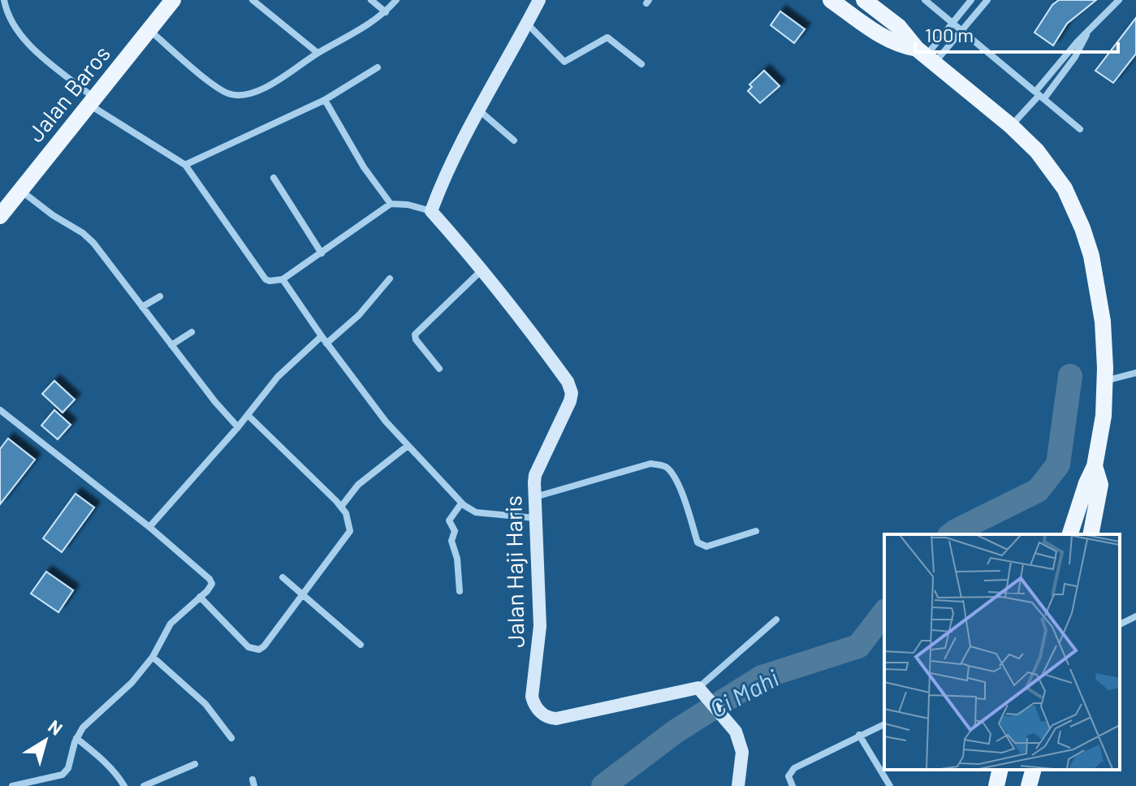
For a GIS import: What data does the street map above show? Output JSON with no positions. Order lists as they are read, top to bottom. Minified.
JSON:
{"streets":{"main road":["Jalan Baros"],"street":["Jalan Haji Haris"]},"water":["Ci Mahi"],"scale_bar":"100 m","north":"top right"}
